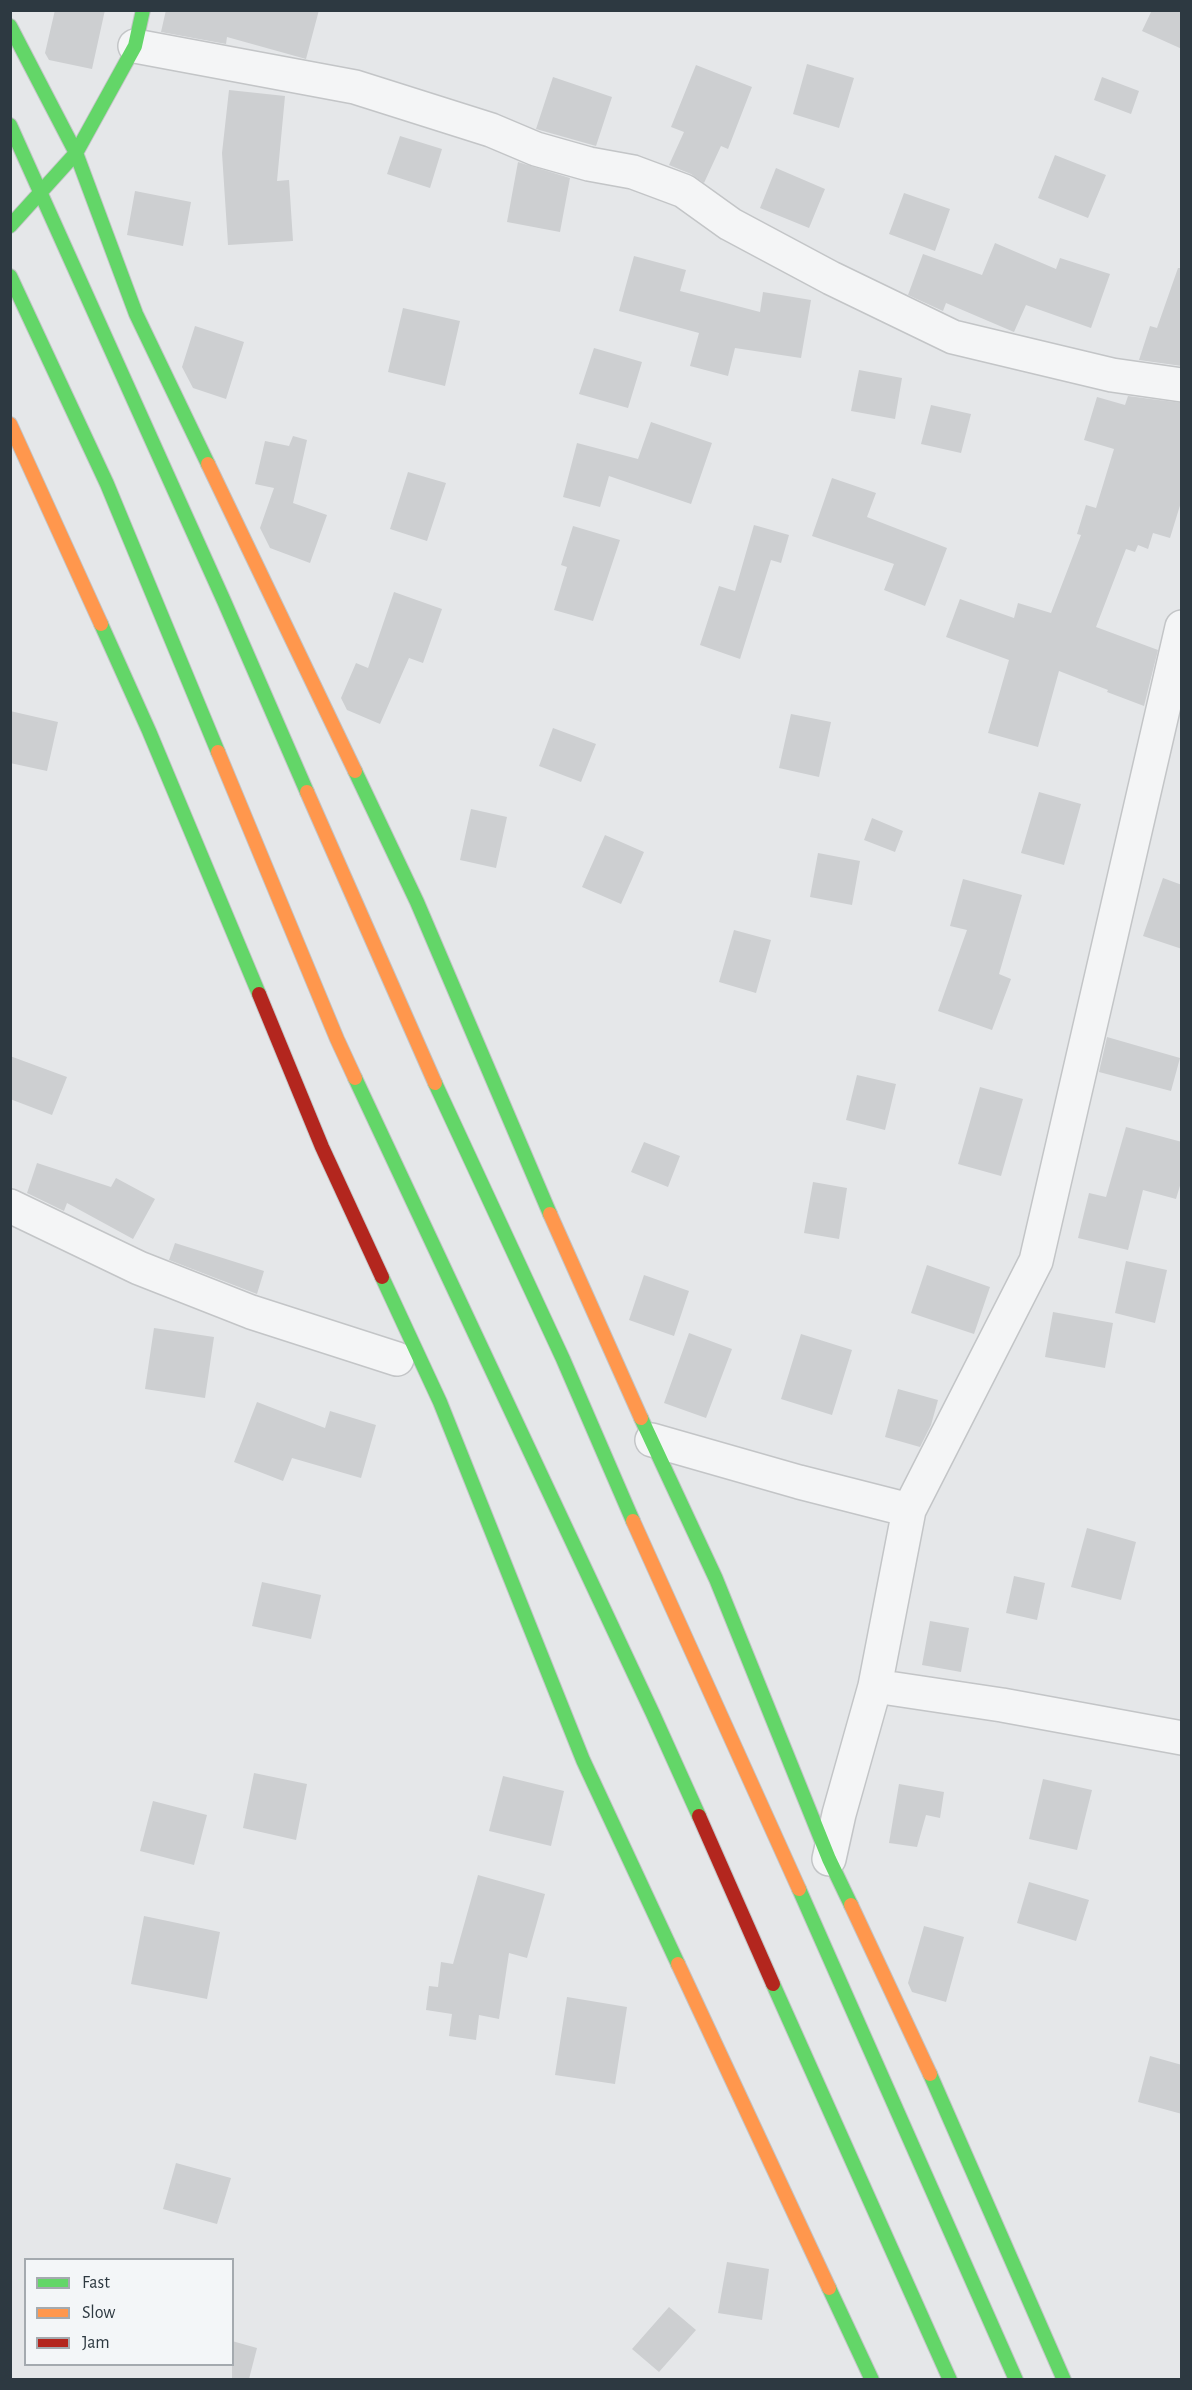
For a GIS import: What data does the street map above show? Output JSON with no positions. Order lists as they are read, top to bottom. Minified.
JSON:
{"legend":["Fast","Slow","Jam"]}
